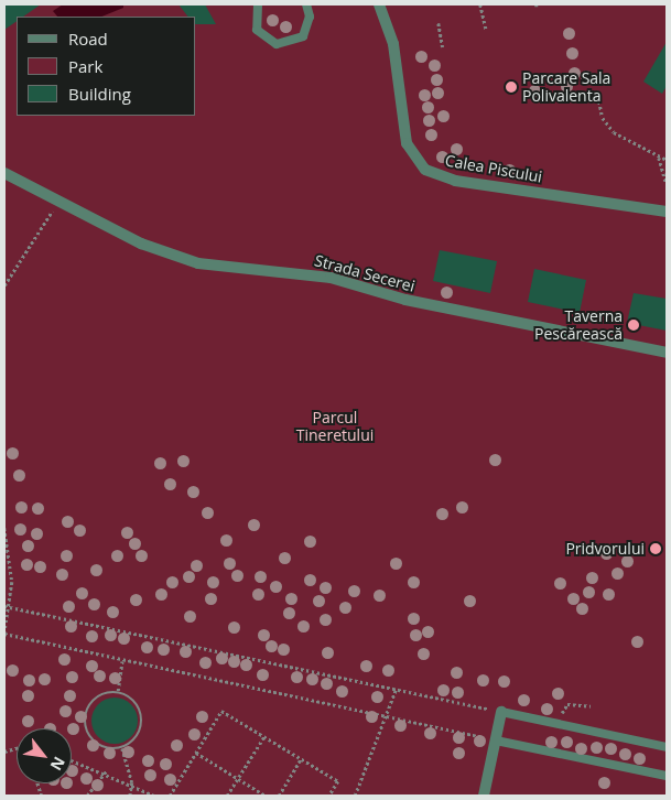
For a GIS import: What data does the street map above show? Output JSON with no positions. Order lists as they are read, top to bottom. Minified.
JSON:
{"streets":{"street":["Calea Piscului","Strada Secerei"]},"parks":["Parcul Tineretului"],"places":["Parcare Sala Polivalenta","Taverna Pescărească","Pridvorului"],"legend":["Road","Park","Building"],"north":"bottom right"}
